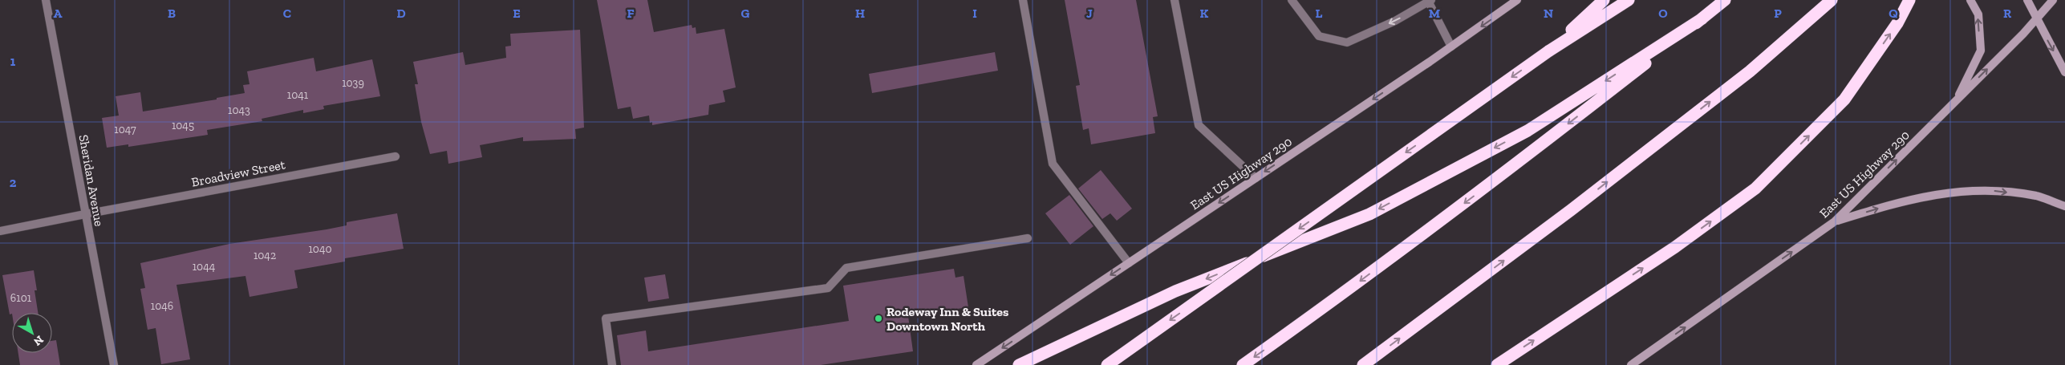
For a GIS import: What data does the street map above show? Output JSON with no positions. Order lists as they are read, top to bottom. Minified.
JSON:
{"streets":{"main road":["East US Highway 290"],"street":["Broadview Street","Sheridan Avenue"]},"crossings":[["Broadview Street","Sheridan Avenue"]],"places":["Rodeway Inn & Suites Downtown North"],"house_numbers":["1039","1041","1043","1045","1047","1040","1042","1044","6101","1046"],"north":"bottom right","grid":{"columns":["A","B","C","D","E","F","G","H","I","J","K","L","M","N","O","P","Q","R"],"rows":["1","2"]}}
